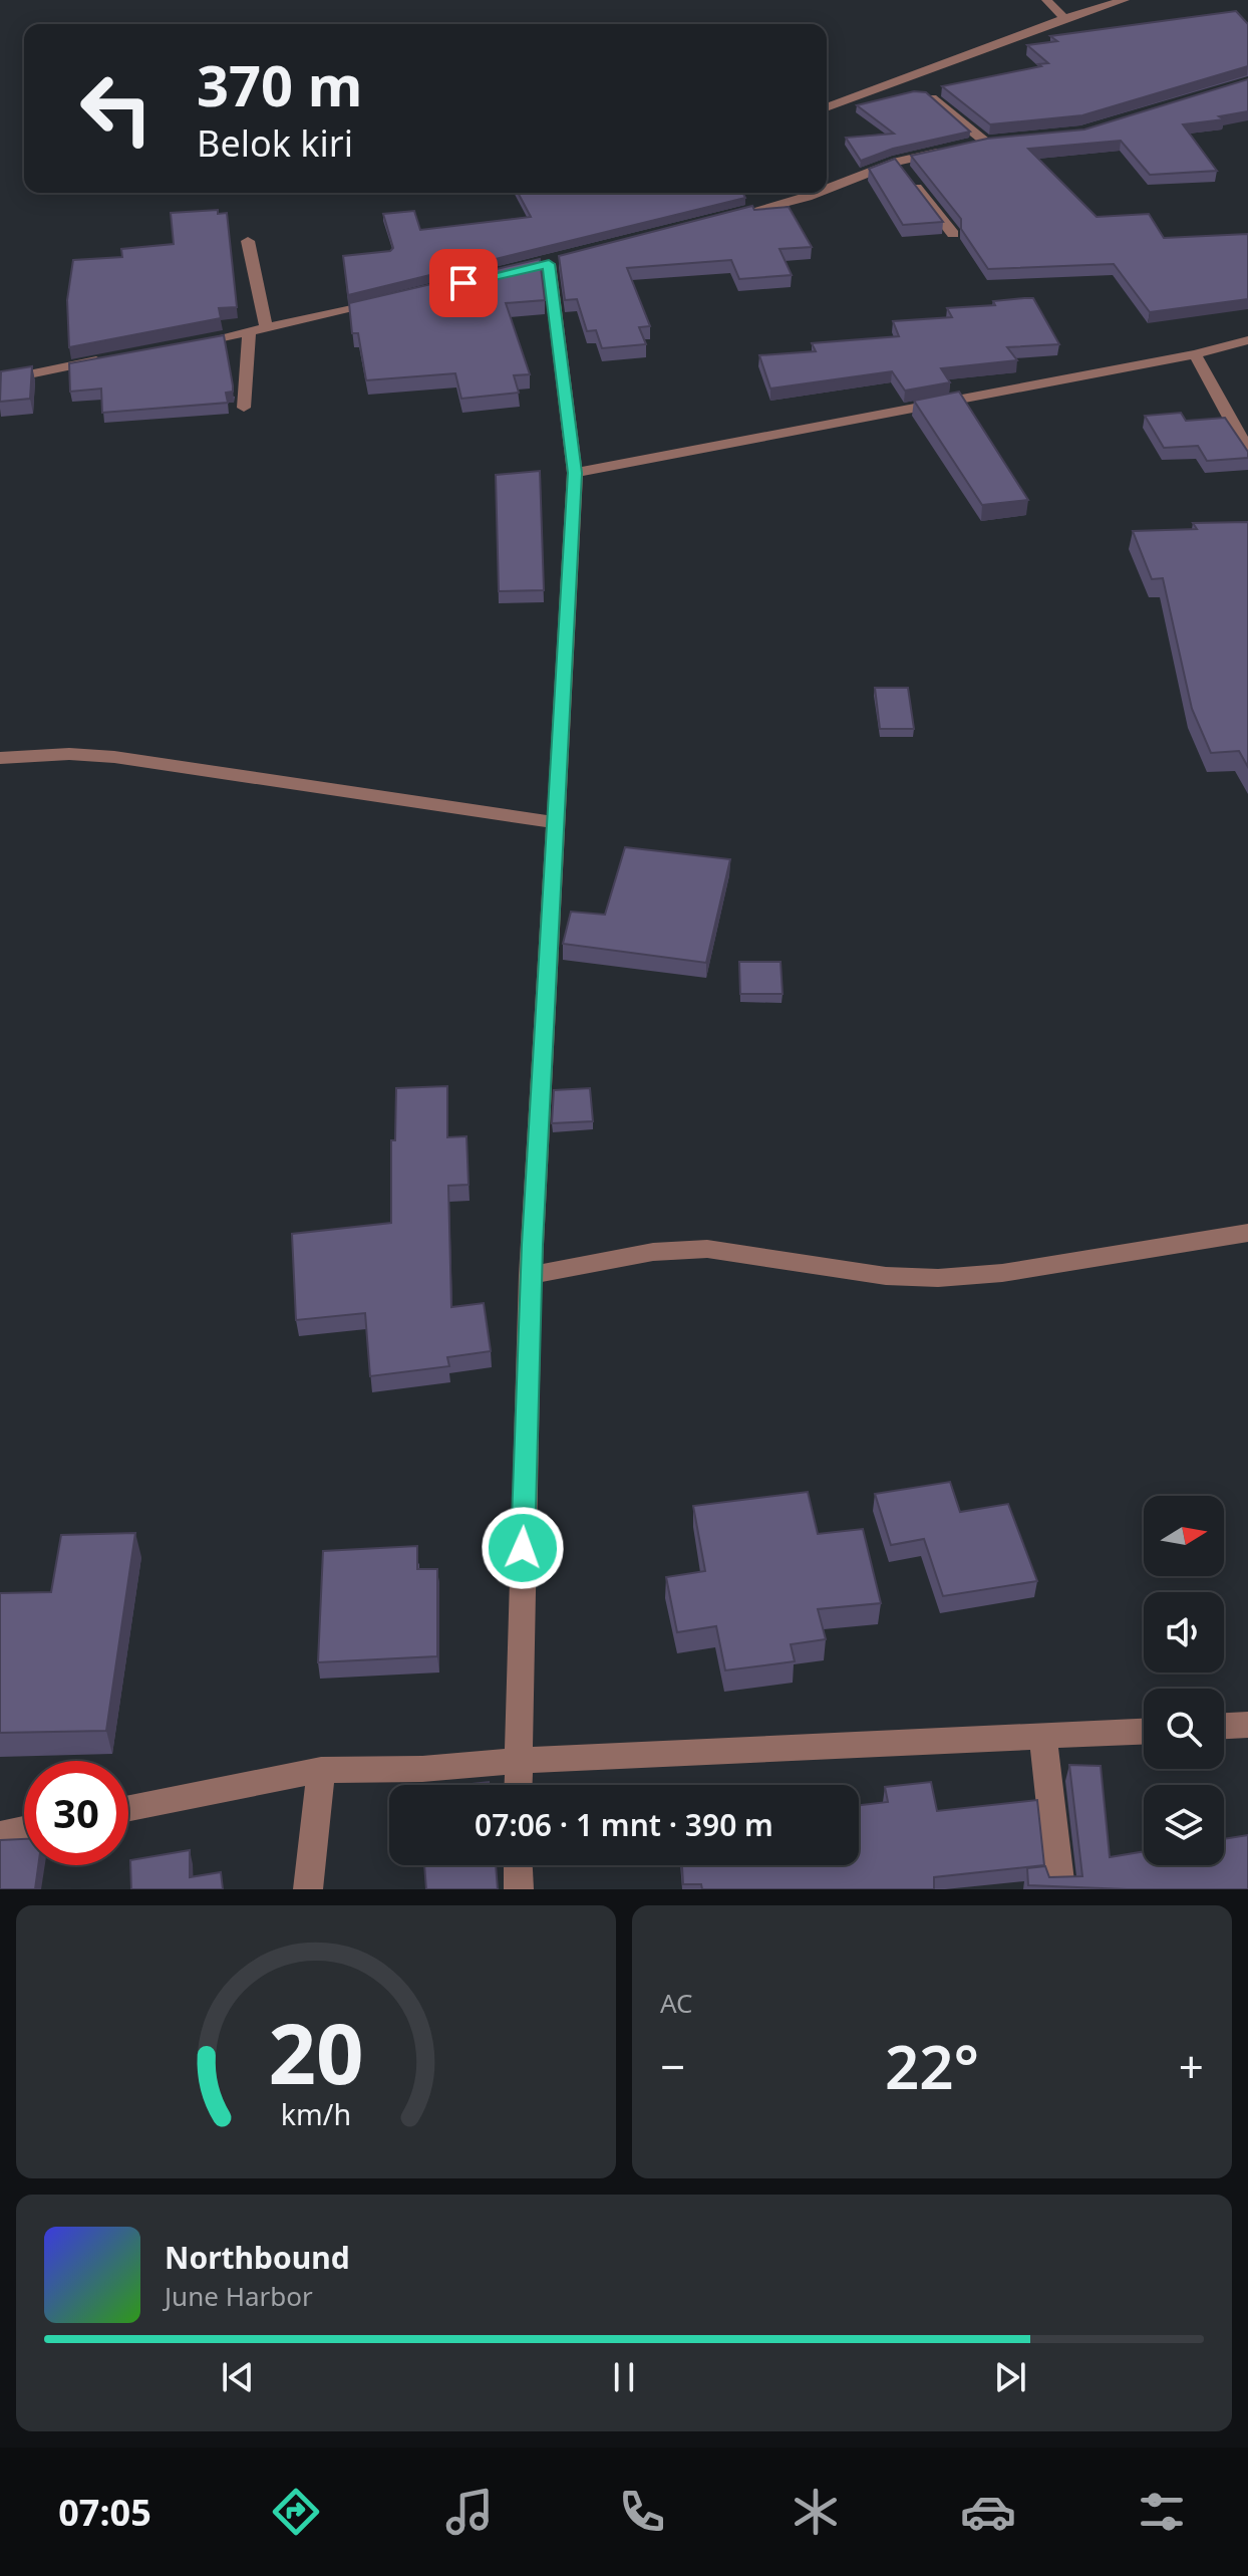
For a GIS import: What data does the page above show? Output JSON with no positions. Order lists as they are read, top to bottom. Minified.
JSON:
{"north":"right","page":{"turn":["370 m","Belok kiri"],"limit":"30","trip":"07:06 · 1 mnt · 390 m","tile":"AC","heat":["−","22°","+"],"song":["Northbound","June Harbor"],"tabs":"07:05","gauge":["20","km/h"]}}
